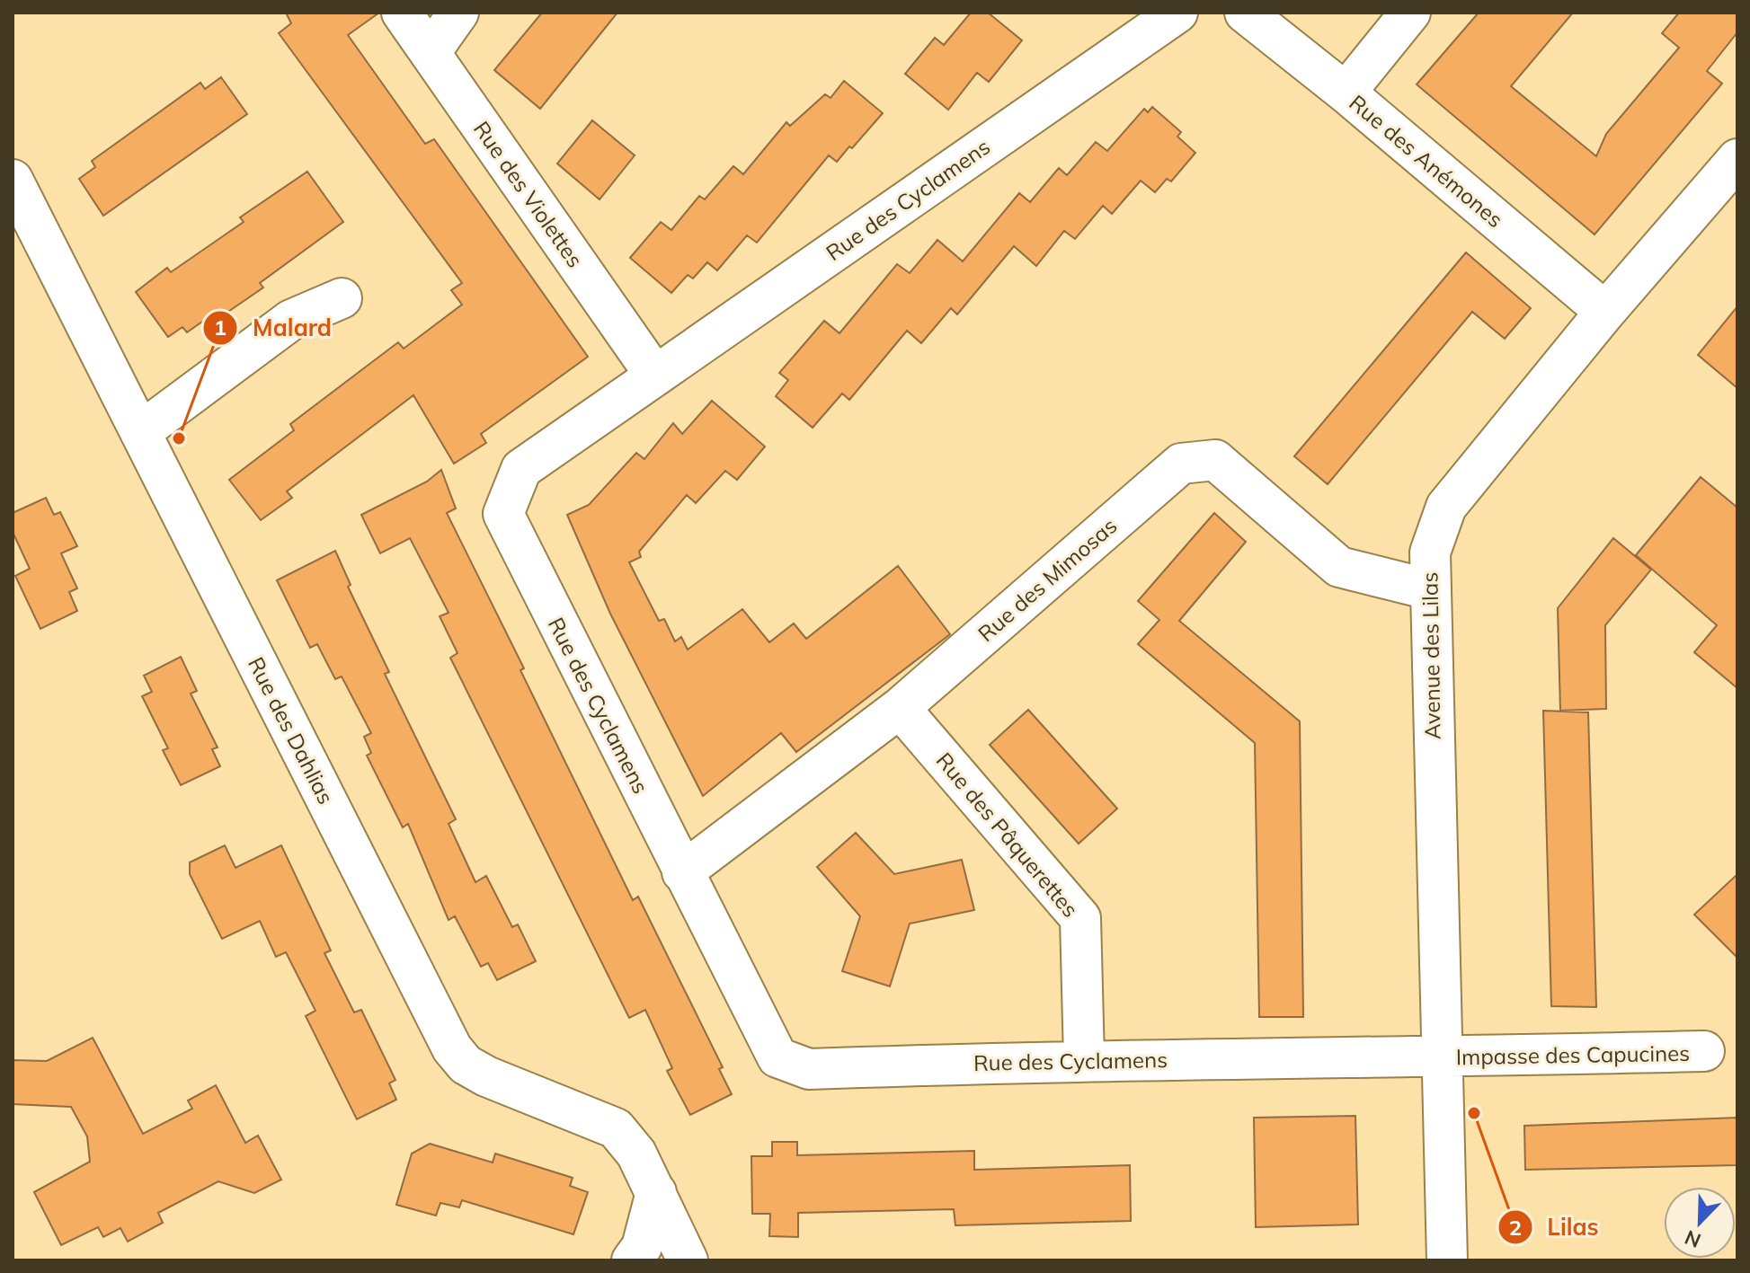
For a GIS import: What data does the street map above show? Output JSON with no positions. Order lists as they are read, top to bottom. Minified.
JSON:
{"streets":{"street":["Rue des Anémones","Rue des Violettes","Rue des Cyclamens","Rue des Mimosas","Avenue des Lilas","Rue des Dahlias","Rue des Pâquerettes","Impasse des Capucines"]},"crossings":[["Rue des Anémones","Avenue des Lilas"],["Rue des Violettes","Rue des Cyclamens"],["Rue des Cyclamens","Rue des Mimosas"],["Rue des Cyclamens","Avenue des Lilas"],["Rue des Cyclamens","Rue des Pâquerettes"],["Rue des Cyclamens","Impasse des Capucines"],["Rue des Mimosas","Avenue des Lilas"],["Rue des Mimosas","Rue des Pâquerettes"],["Avenue des Lilas","Impasse des Capucines"]],"places":["Malard","Lilas"],"north":"bottom left"}
